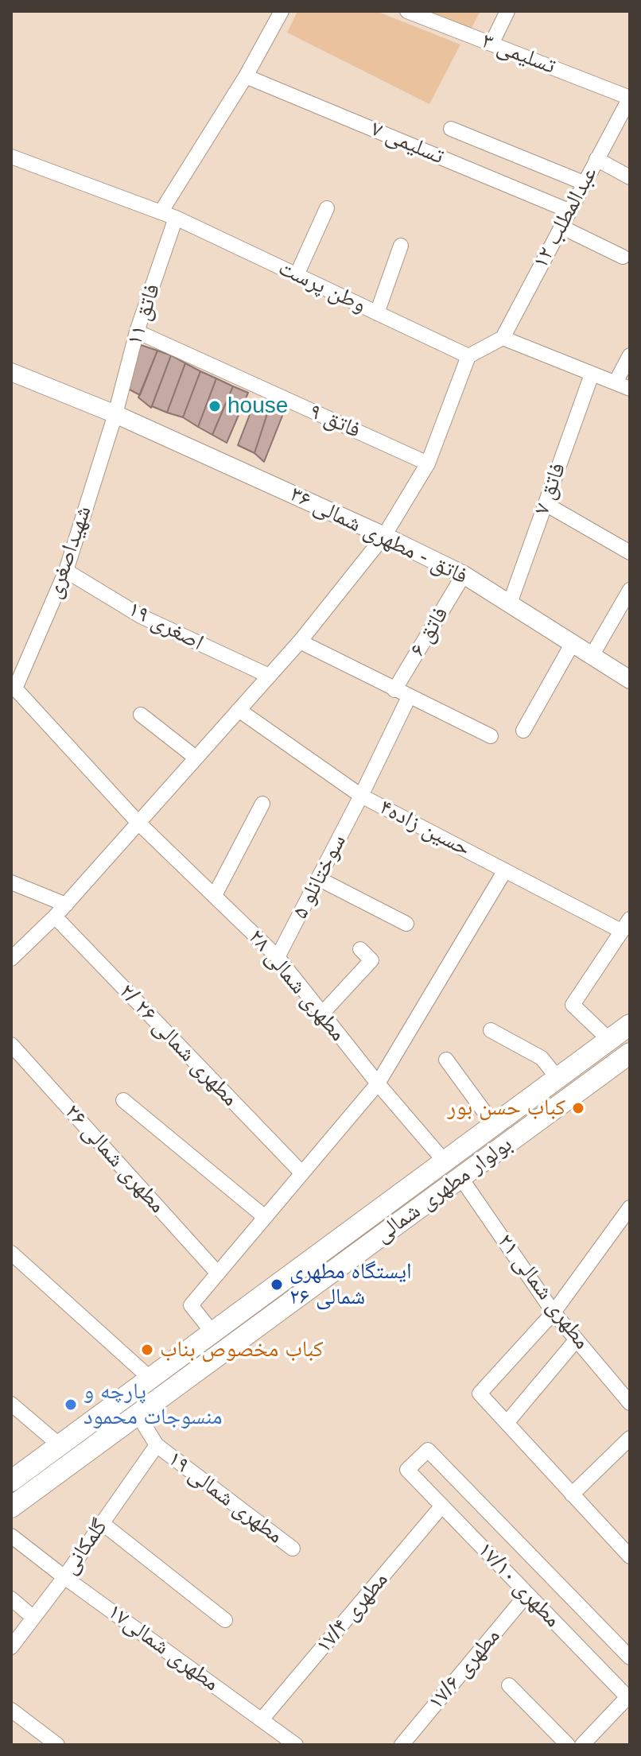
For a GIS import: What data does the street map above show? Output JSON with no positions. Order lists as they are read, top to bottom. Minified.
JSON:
{"streets":{"main road":["بولوار مطهری شمالی"],"street":["تسلیمی ۳","تسلیمی ۷","عبدالمطلب ۱۲","وطن پرست","فاتق ۱۱","فاتق ۹","فاتق ۷","فاتق - مطهری شمالی ۳۶","شهیداصغری","اصغری ۱۹","فاتق ۶","حسین زاده۴","سوختانلو ۵","مطهری شمالی ۲۸","مطهری شمالی ۲۶ /۲","مطهری شمالی ۲۶","مطهری شمالی ۲۱","مطهری شمالی ۱۹","گلمکانی","مطهری ۱۷/۱۰","مطهری ۱۷/۴","مطهری شمالی۱۷","مطهری ۱۷/۶"]},"crossings":[["تسلیمی ۳","عبدالمطلب ۱۲"],["تسلیمی ۷","عبدالمطلب ۱۲"],["وطن پرست","فاتق ۱۱"],["فاتق ۱۱","فاتق ۹"],["فاتق ۱۱","فاتق - مطهری شمالی ۳۶"],["فاتق ۱۱","شهیداصغری"],["فاتق ۷","فاتق - مطهری شمالی ۳۶"],["فاتق - مطهری شمالی ۳۶","شهیداصغری"],["فاتق - مطهری شمالی ۳۶","فاتق ۶"],["شهیداصغری","اصغری ۱۹"],["شهیداصغری","مطهری شمالی ۲۸"],["حسین زاده۴","سوختانلو ۵"],["سوختانلو ۵","مطهری شمالی ۲۸"],["مطهری شمالی ۲۸","بولوار مطهری شمالی"],["بولوار مطهری شمالی","مطهری شمالی ۲۱"],["بولوار مطهری شمالی","مطهری شمالی ۱۹"],["مطهری شمالی ۱۹","گلمکانی"],["گلمکانی","مطهری شمالی۱۷"],["مطهری ۱۷/۱۰","مطهری ۱۷/۴"],["مطهری ۱۷/۱۰","مطهری ۱۷/۶"],["مطهری ۱۷/۴","مطهری شمالی۱۷"]],"places":["house","كباب حسن بور","ایستگاه مطهری شمالی ۲۶","كباب مخصوص بناب","پارچه و منسوجات محمود"]}
